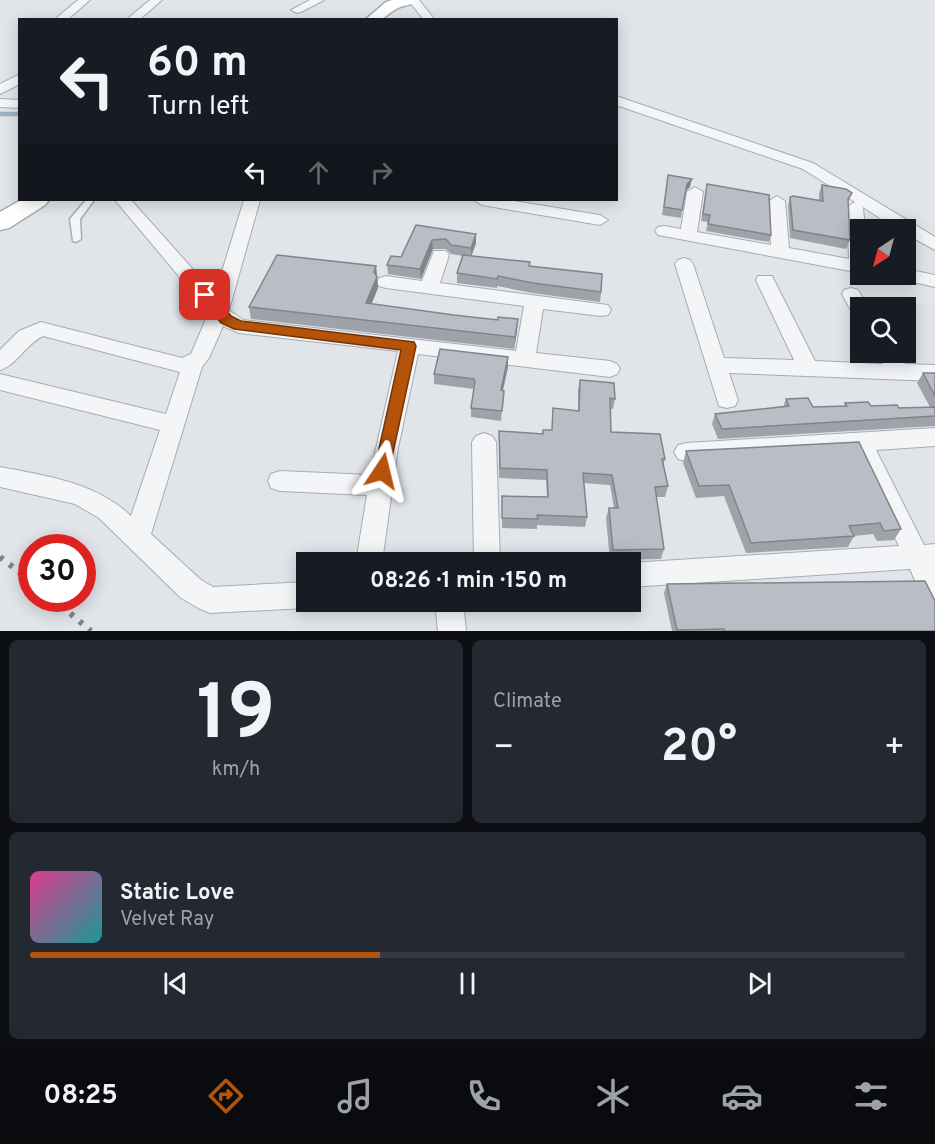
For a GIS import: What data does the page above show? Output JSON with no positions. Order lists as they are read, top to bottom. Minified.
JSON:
{"north":"bottom left","page":{"turn":["60 m","Turn left"],"limit":"30","trip":"08:26 · 1 min · 150 m","tile":[["19","km/h"],"Climate"],"heat":["−","20°","+"],"song":["Static Love","Velvet Ray"],"tabs":"08:25"}}
